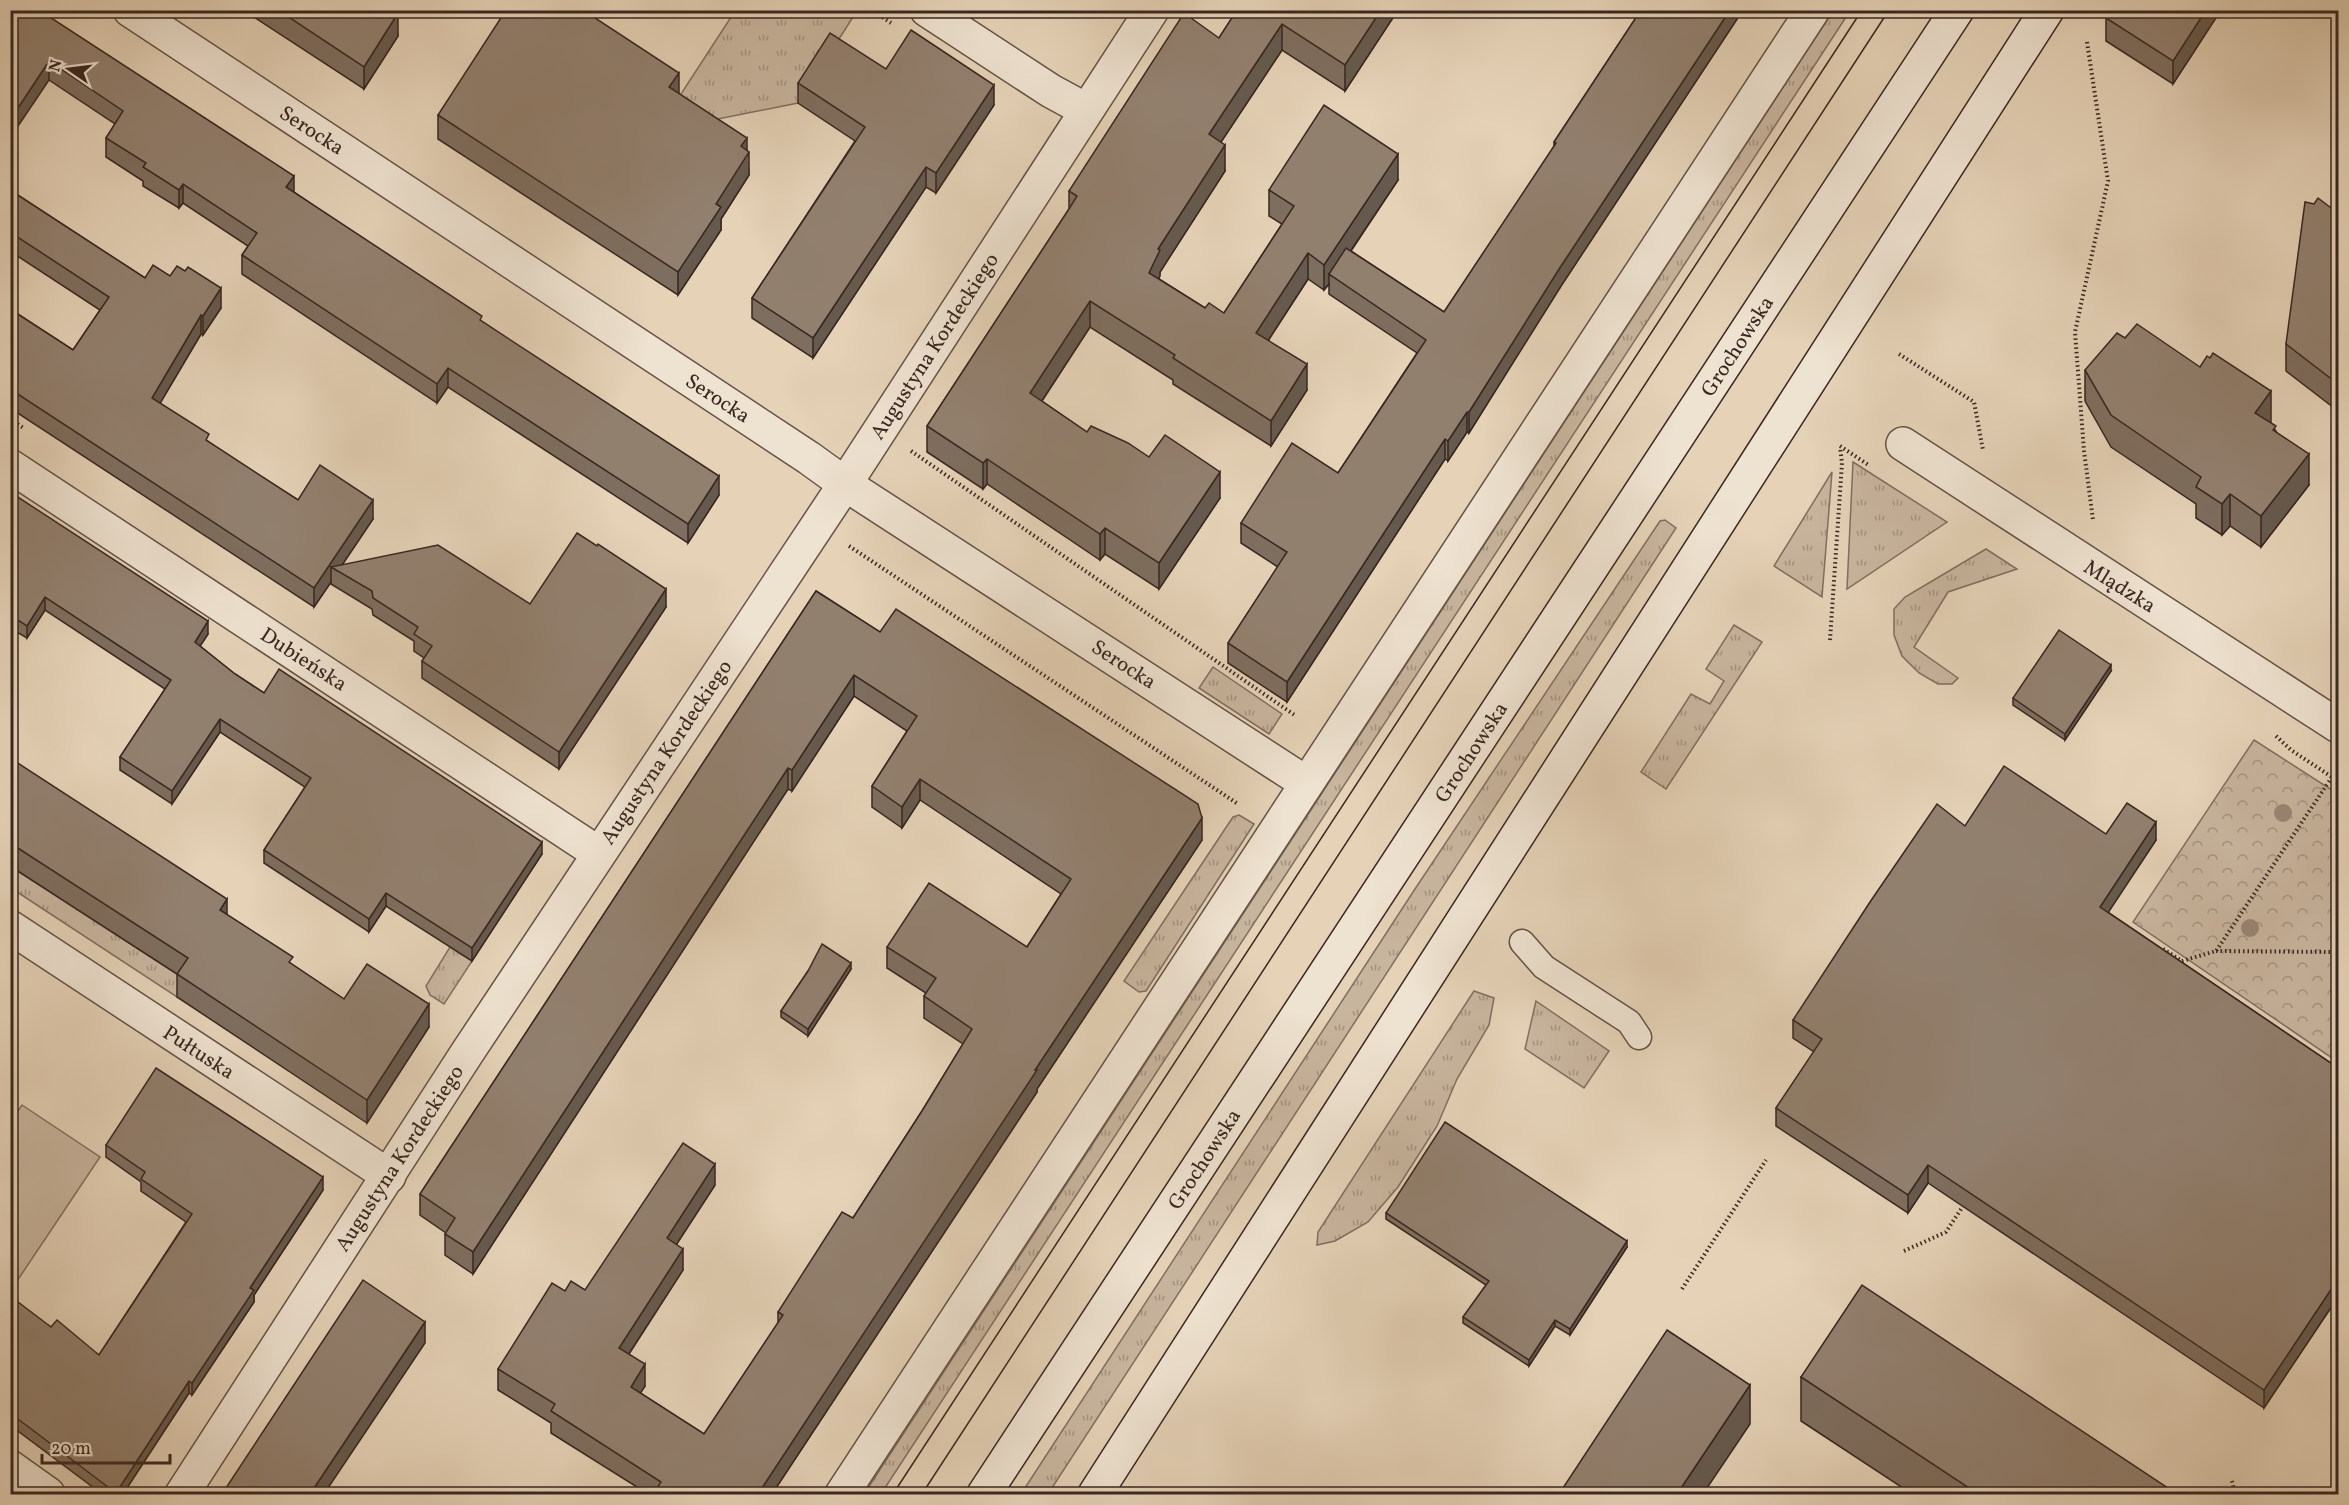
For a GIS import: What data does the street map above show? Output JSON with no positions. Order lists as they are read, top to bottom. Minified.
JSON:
{"streets":{"street":["Serocka","Augustyna Kordeckiego","Grochowska","Mlądzka","Dubieńska","Pułtuska"]},"crossings":[["Serocka","Augustyna Kordeckiego"],["Augustyna Kordeckiego","Dubieńska"],["Augustyna Kordeckiego","Pułtuska"]],"scale_bar":"20 m","north":"left"}
